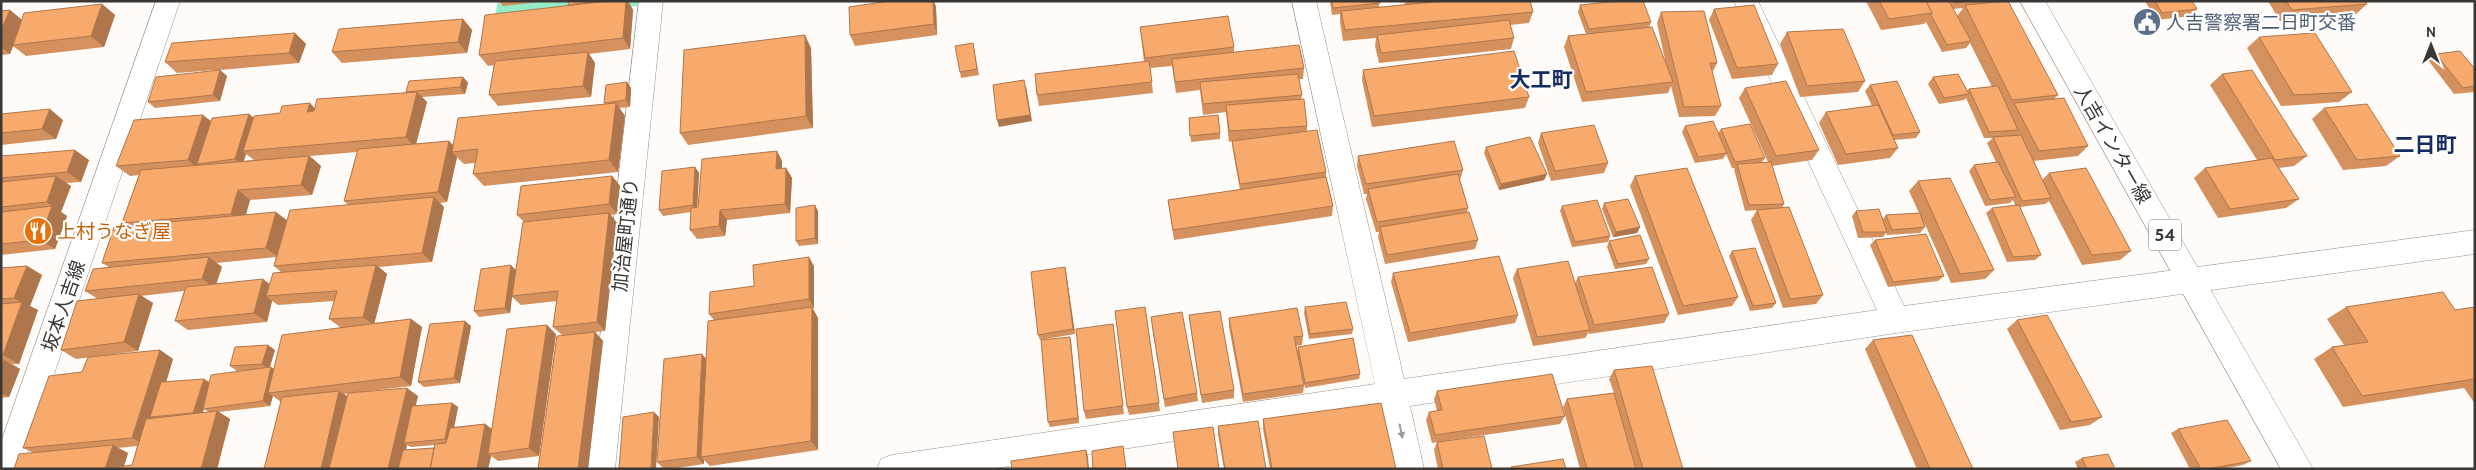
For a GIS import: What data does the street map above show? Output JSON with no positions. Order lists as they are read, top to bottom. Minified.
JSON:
{"streets":{"street":["人吉インター線","加治屋町通り","54","坂本人吉線"]},"districts":["大工町","二日町"],"places":{"public building":["人吉警察署二日町交番"],"restaurant":["上村うなぎ屋"]},"north":"top"}
